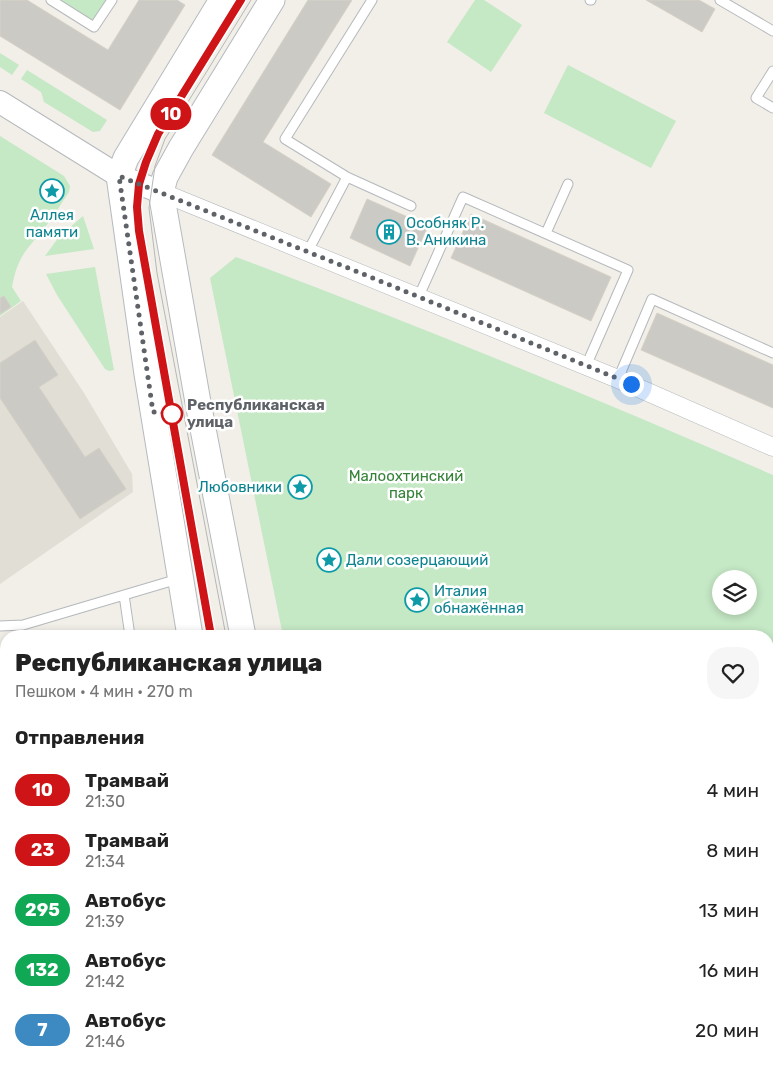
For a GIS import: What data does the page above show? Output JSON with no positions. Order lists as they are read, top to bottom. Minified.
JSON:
{"parks":["Малоохтинский парк"],"places":{"place":["Аллея памяти","Любовники","Дали созерцающий","Италия обнажённая"],"building":["Особняк Р. В. Аникина"],"other":["Республиканская улица"]},"lines":["tram line 10"],"page":{"on_map":"10","heading":[["Республиканская улица","Пешком · 4 мин · 270 m"],"Отправления"],"list":[{"mark":"10","name":"Трамвай","note":"21:30","value":"4 мин"},{"mark":"23","name":"Трамвай","note":"21:34","value":"8 мин"},{"mark":"295","name":"Автобус","note":"21:39","value":"13 мин"},{"mark":"132","name":"Автобус","note":"21:42","value":"16 мин"},{"mark":"7","name":"Автобус","note":"21:46","value":"20 мин"}]}}
